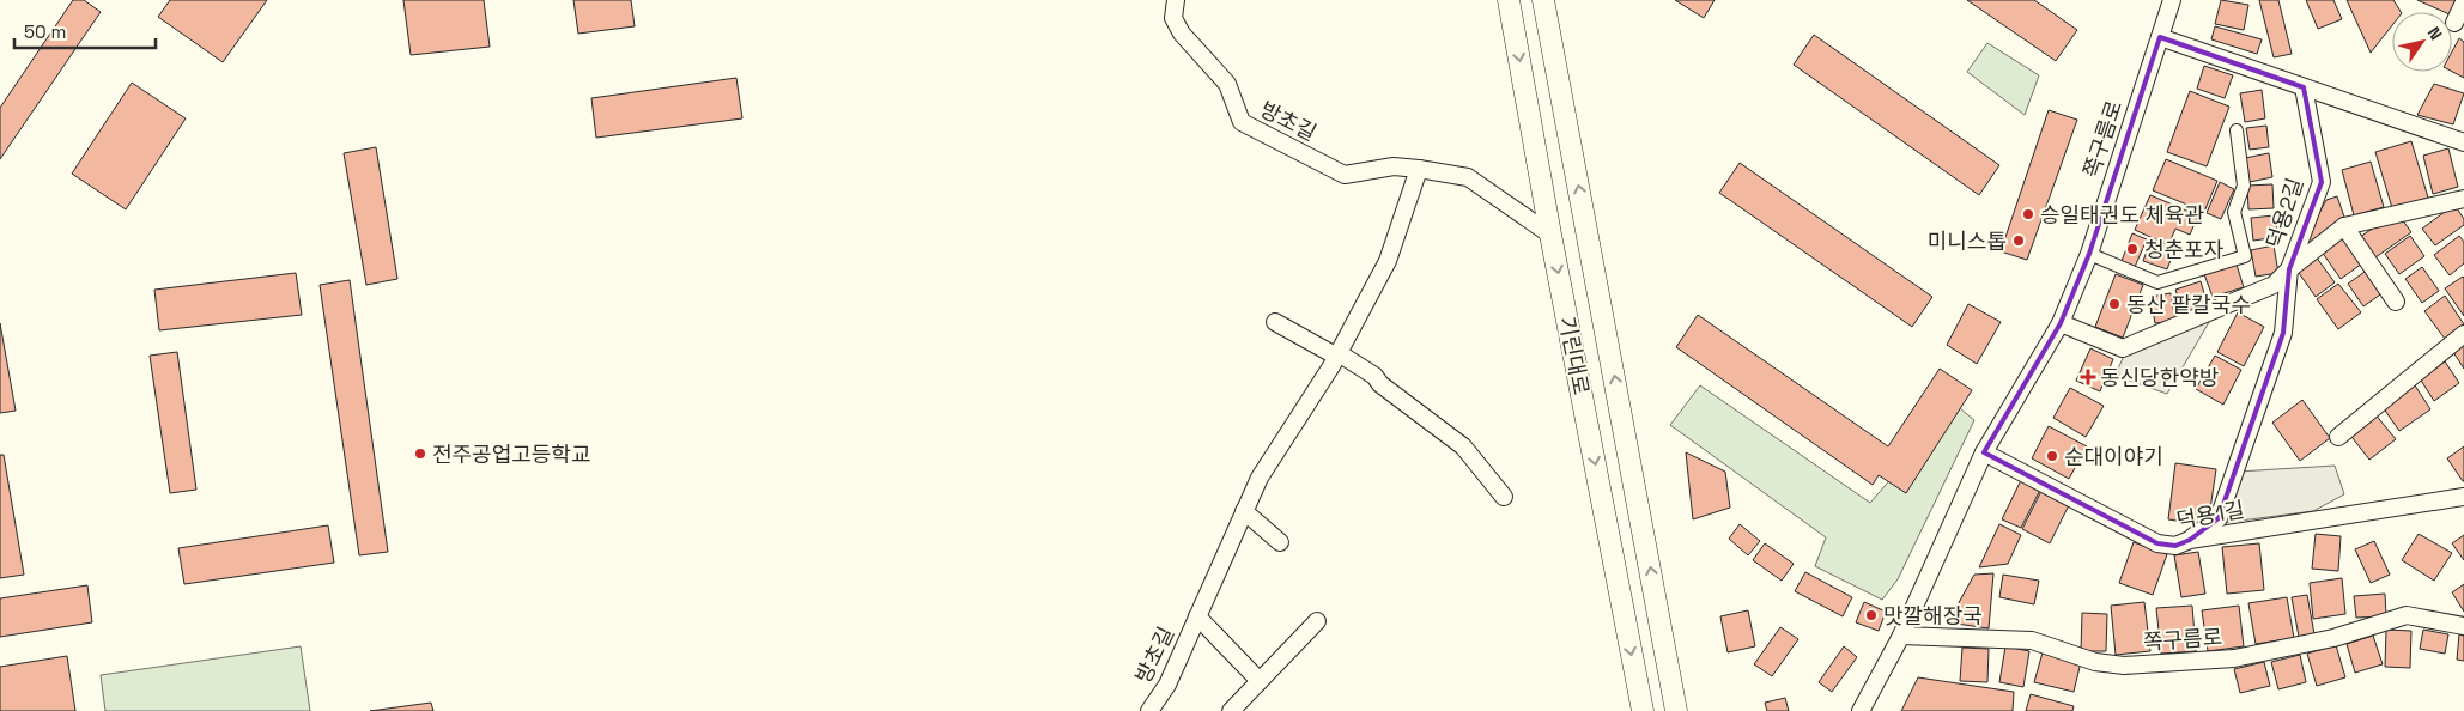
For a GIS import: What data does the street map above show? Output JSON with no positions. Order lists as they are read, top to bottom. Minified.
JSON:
{"streets":{"street":["방초길","쪽구름로","덕용2길","기린대로","덕용1길"]},"crossings":[["방초길","기린대로"],["쪽구름로","덕용1길"]],"places":{"other":["승일태권도 체육관","미니스톱","청춘포자","동산 팥칼국수","전주공업고등학교","순대이야기","맛깔해장국"],"health":["동신당한약방"]},"scale_bar":"50 m","north":"top right"}
